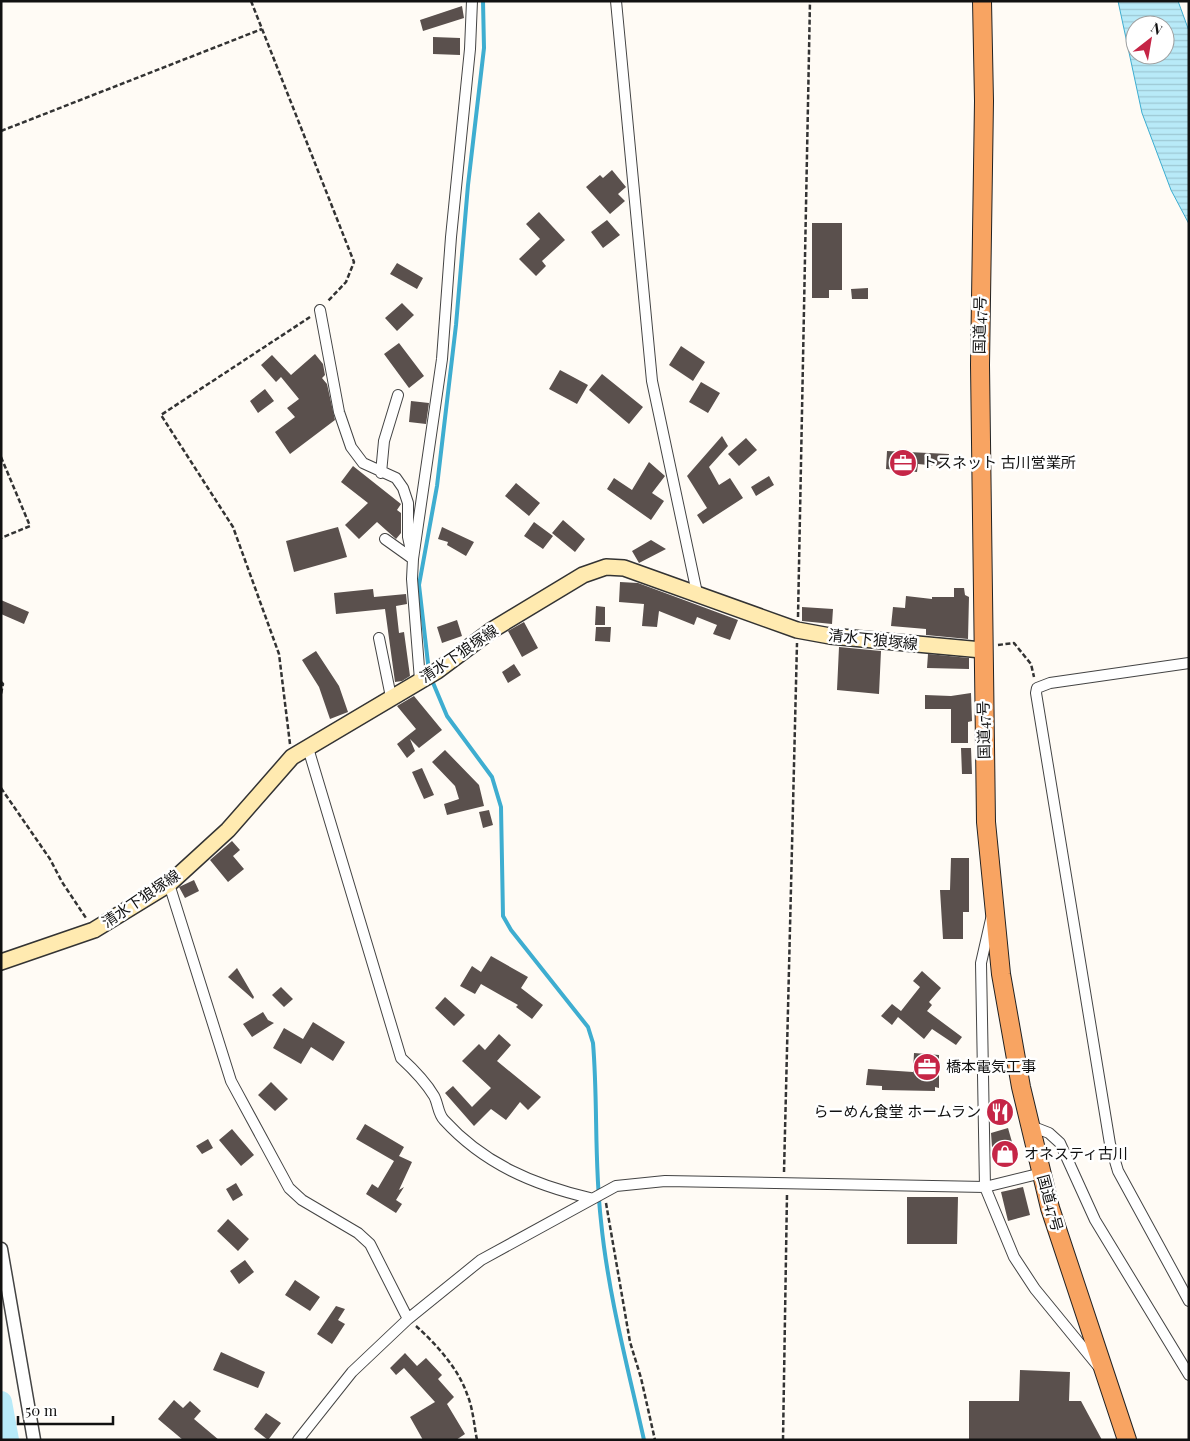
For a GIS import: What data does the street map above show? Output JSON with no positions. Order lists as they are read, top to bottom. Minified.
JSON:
{"streets":{"highway":["国道47号"],"main road":["清水下狼塚線"]},"crossings":[["国道47号","清水下狼塚線"]],"places":{"office":["トスネット 古川営業所","橋本電気工事"],"restaurant":["らーめん食堂 ホームラン"],"shop":["オネスティ古川"]},"scale_bar":"50 m","north":"top right"}
